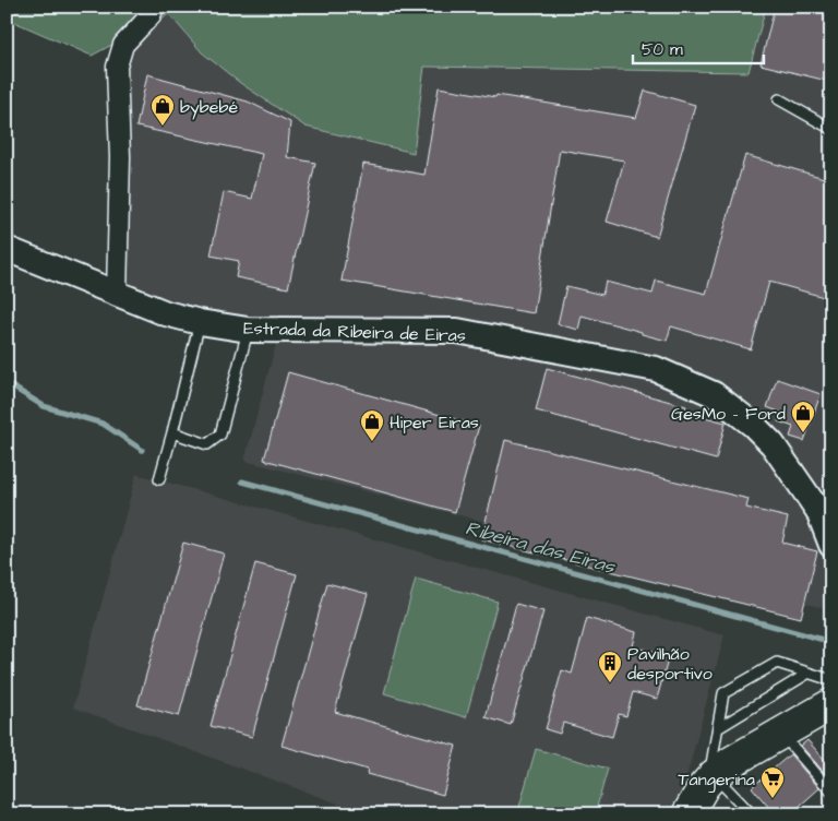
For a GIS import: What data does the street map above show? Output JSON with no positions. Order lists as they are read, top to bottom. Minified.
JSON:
{"streets":{"street":["Estrada da Ribeira de Eiras"]},"water":["Ribeira das Eiras"],"places":{"shop":["bybebé","GesMo - Ford","Hiper Eiras"],"building":["Pavilhão desportivo"],"supermarket":["Tangerina"]},"scale_bar":"50 m"}
